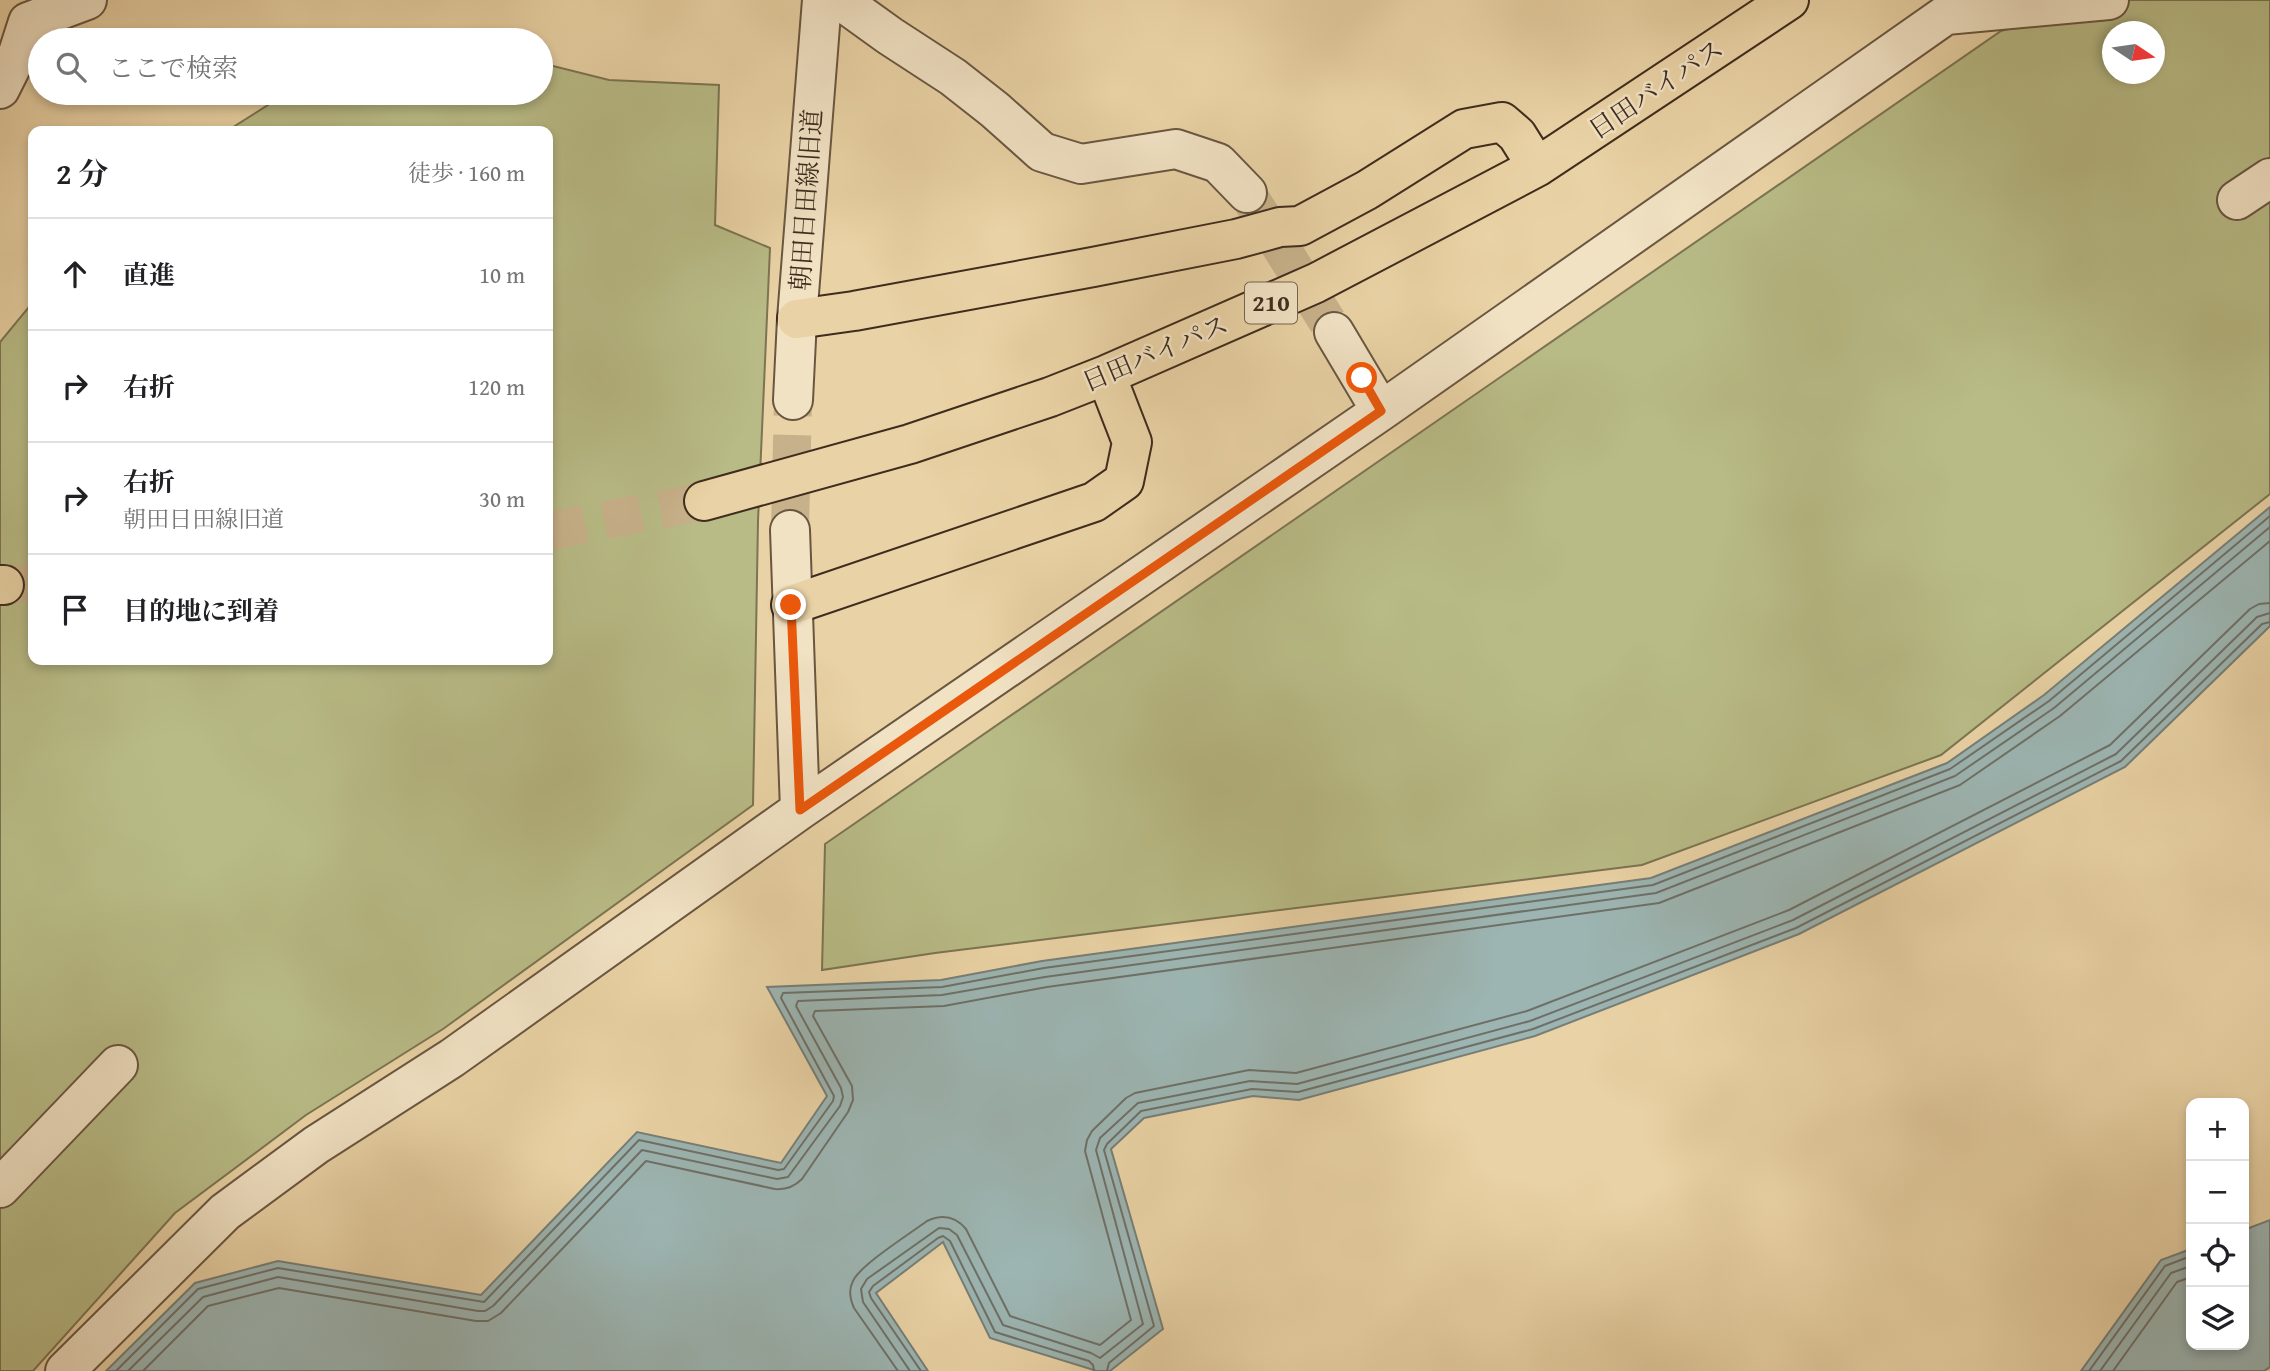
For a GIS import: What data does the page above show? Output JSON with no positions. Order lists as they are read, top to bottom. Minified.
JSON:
{"streets":{"highway":["日田バイパス","210"],"street":["朝田日田線旧道"]},"north":"right","page":{"search":"ここで検索","heading":["2 分","徒歩 · 160 m"],"list":[["直進","10 m"],["右折","120 m"],["右折","朝田日田線旧道","30 m"],"目的地に到着"],"map_buttons":["+","−"]}}
